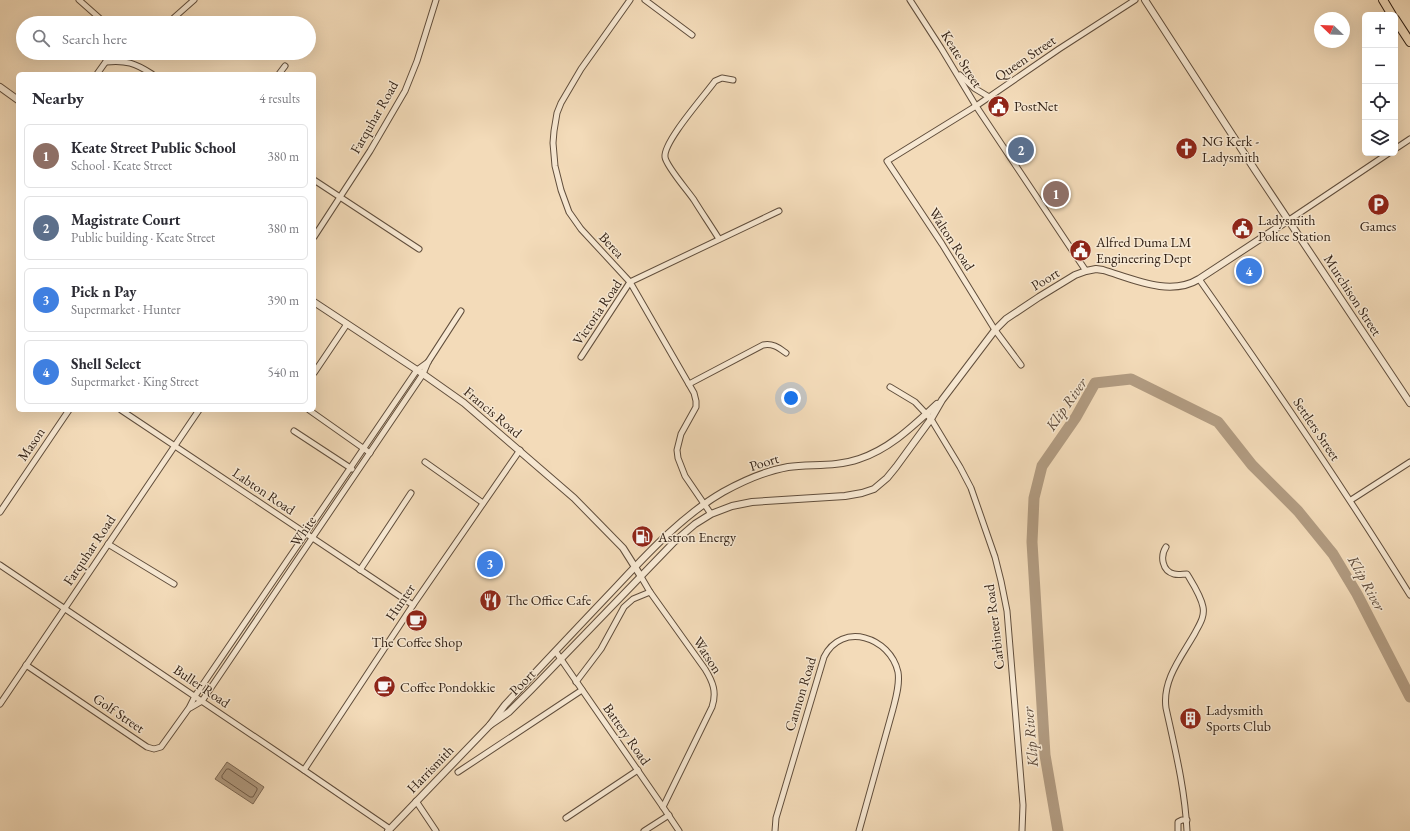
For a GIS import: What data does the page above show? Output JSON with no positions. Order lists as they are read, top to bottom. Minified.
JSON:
{"streets":{"street":["Queen Street","Keate Street","Farquhar Road","Walton Road","Berea","Poort","Murchison Street","Victoria Road","Francis Road","Settlers Street","Mason","Labton Road","White","Hunter","Carbineer Road","Watson","Buller Road","Cannon Road","Golf Street","Battery Road","Harrismith"]},"crossings":[["Queen Street","Keate Street"],["Queen Street","Walton Road"],["Keate Street","Poort"],["Farquhar Road","Labton Road"],["Farquhar Road","Buller Road"],["Farquhar Road","Golf Street"],["Walton Road","Poort"],["Berea","Poort"],["Berea","Victoria Road"],["Poort","Murchison Street"],["Poort","Francis Road"],["Poort","Settlers Street"],["Poort","Carbineer Road"],["Poort","Watson"],["Poort","Battery Road"],["Poort","Harrismith"],["Francis Road","White"],["Francis Road","Hunter"],["Francis Road","Watson"],["Labton Road","White"],["Labton Road","Hunter"],["White","Buller Road"],["White","Golf Street"],["Hunter","Buller Road"],["Watson","Battery Road"],["Buller Road","Golf Street"],["Buller Road","Harrismith"]],"water":["Klip River"],"places":{"public building":["PostNet","Ladysmith Police Station","Alfred Duma LM Engineering Dept"],"church":["NG Kerk - Ladysmith"],"parking":["Games"],"fuel station":["Astron Energy"],"restaurant":["The Office Cafe"],"cafe":["The Coffee Shop","Coffee Pondokkie"],"building":["Ladysmith Sports Club"]},"north":"top left","page":{"map_buttons":["+","−"],"search":"Search here","heading":["Nearby","4 results"],"list":[{"mark":"1","name":"Keate Street Public School","note":"School · Keate Street","value":"380 m"},{"mark":"2","name":"Magistrate Court","note":"Public building · Keate Street","value":"380 m"},{"mark":"3","name":"Pick n Pay","note":"Supermarket · Hunter","value":"390 m"},{"mark":"4","name":"Shell Select","note":"Supermarket · King Street","value":"540 m"}],"pins":["2","1","4","3"]}}
